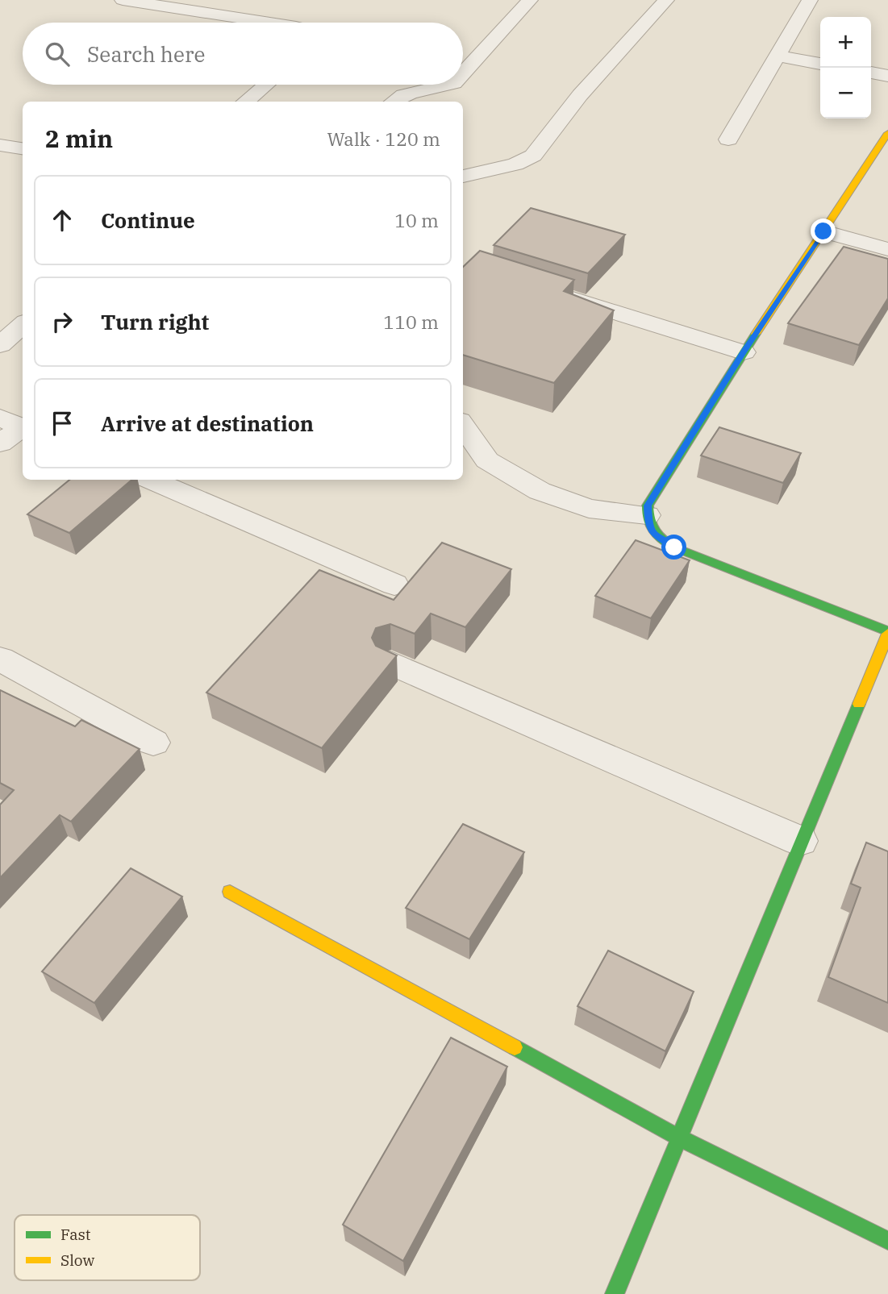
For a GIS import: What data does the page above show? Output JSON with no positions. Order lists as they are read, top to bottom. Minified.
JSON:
{"legend":["Fast","Slow"],"page":{"map_buttons":["+","−"],"search":"Search here","heading":["2 min","Walk · 120 m"],"list":[["Continue","10 m"],["Turn right","110 m"],"Arrive at destination"]}}
